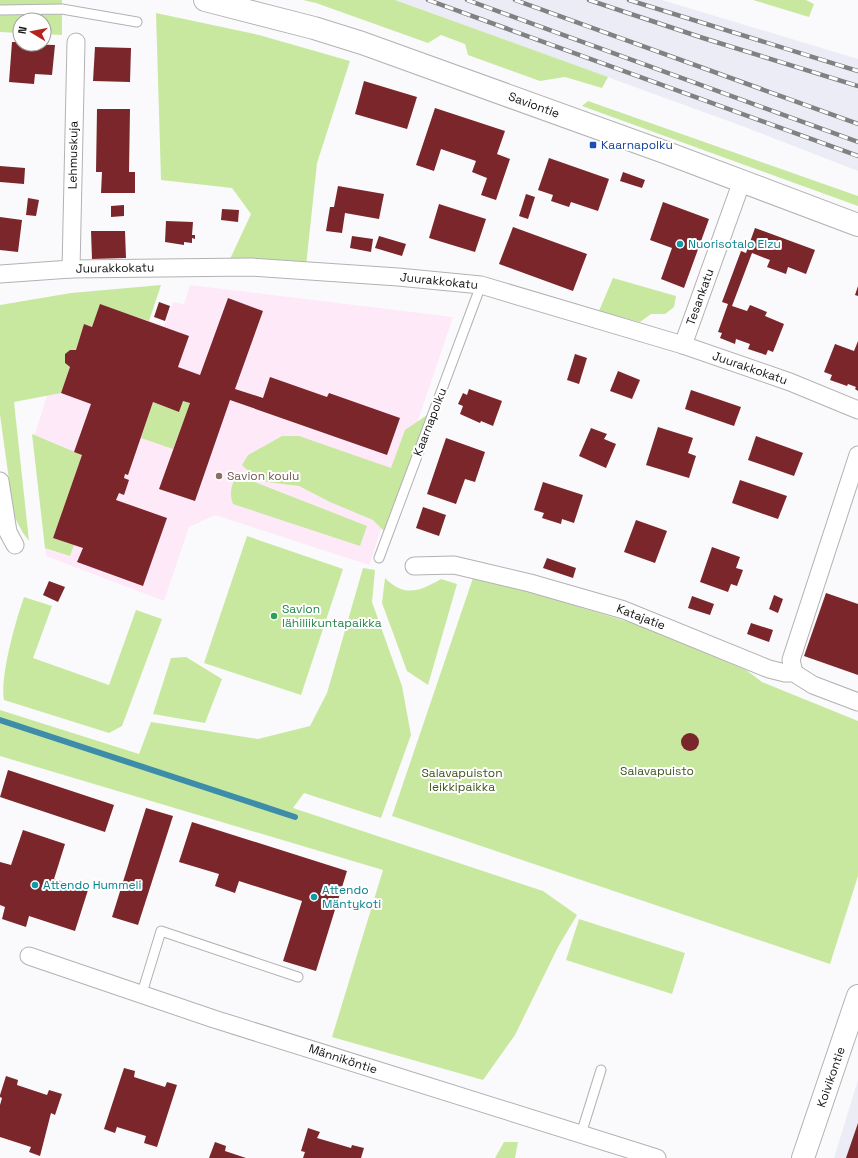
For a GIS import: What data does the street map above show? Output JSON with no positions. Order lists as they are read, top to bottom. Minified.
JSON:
{"streets":{"main road":["Saviontie","Koivikontie"],"street":["Lehmuskuja","Juurakkokatu","Tesankatu","Katajatie","Männiköntie"],"lane":["Kaarnapolku"]},"crossings":[["Saviontie","Tesankatu"],["Lehmuskuja","Juurakkokatu"],["Juurakkokatu","Tesankatu"],["Juurakkokatu","Kaarnapolku"]],"parks":["Salavapuisto","Salavapuiston leikkipaikka"],"places":{"transit":["Kaarnapolku"],"other":["Nuorisotalo Elzu","Savion koulu","Savion lähiliikuntapaikka","Attendo Hummeli","Attendo Mäntykoti"]},"north":"left"}
